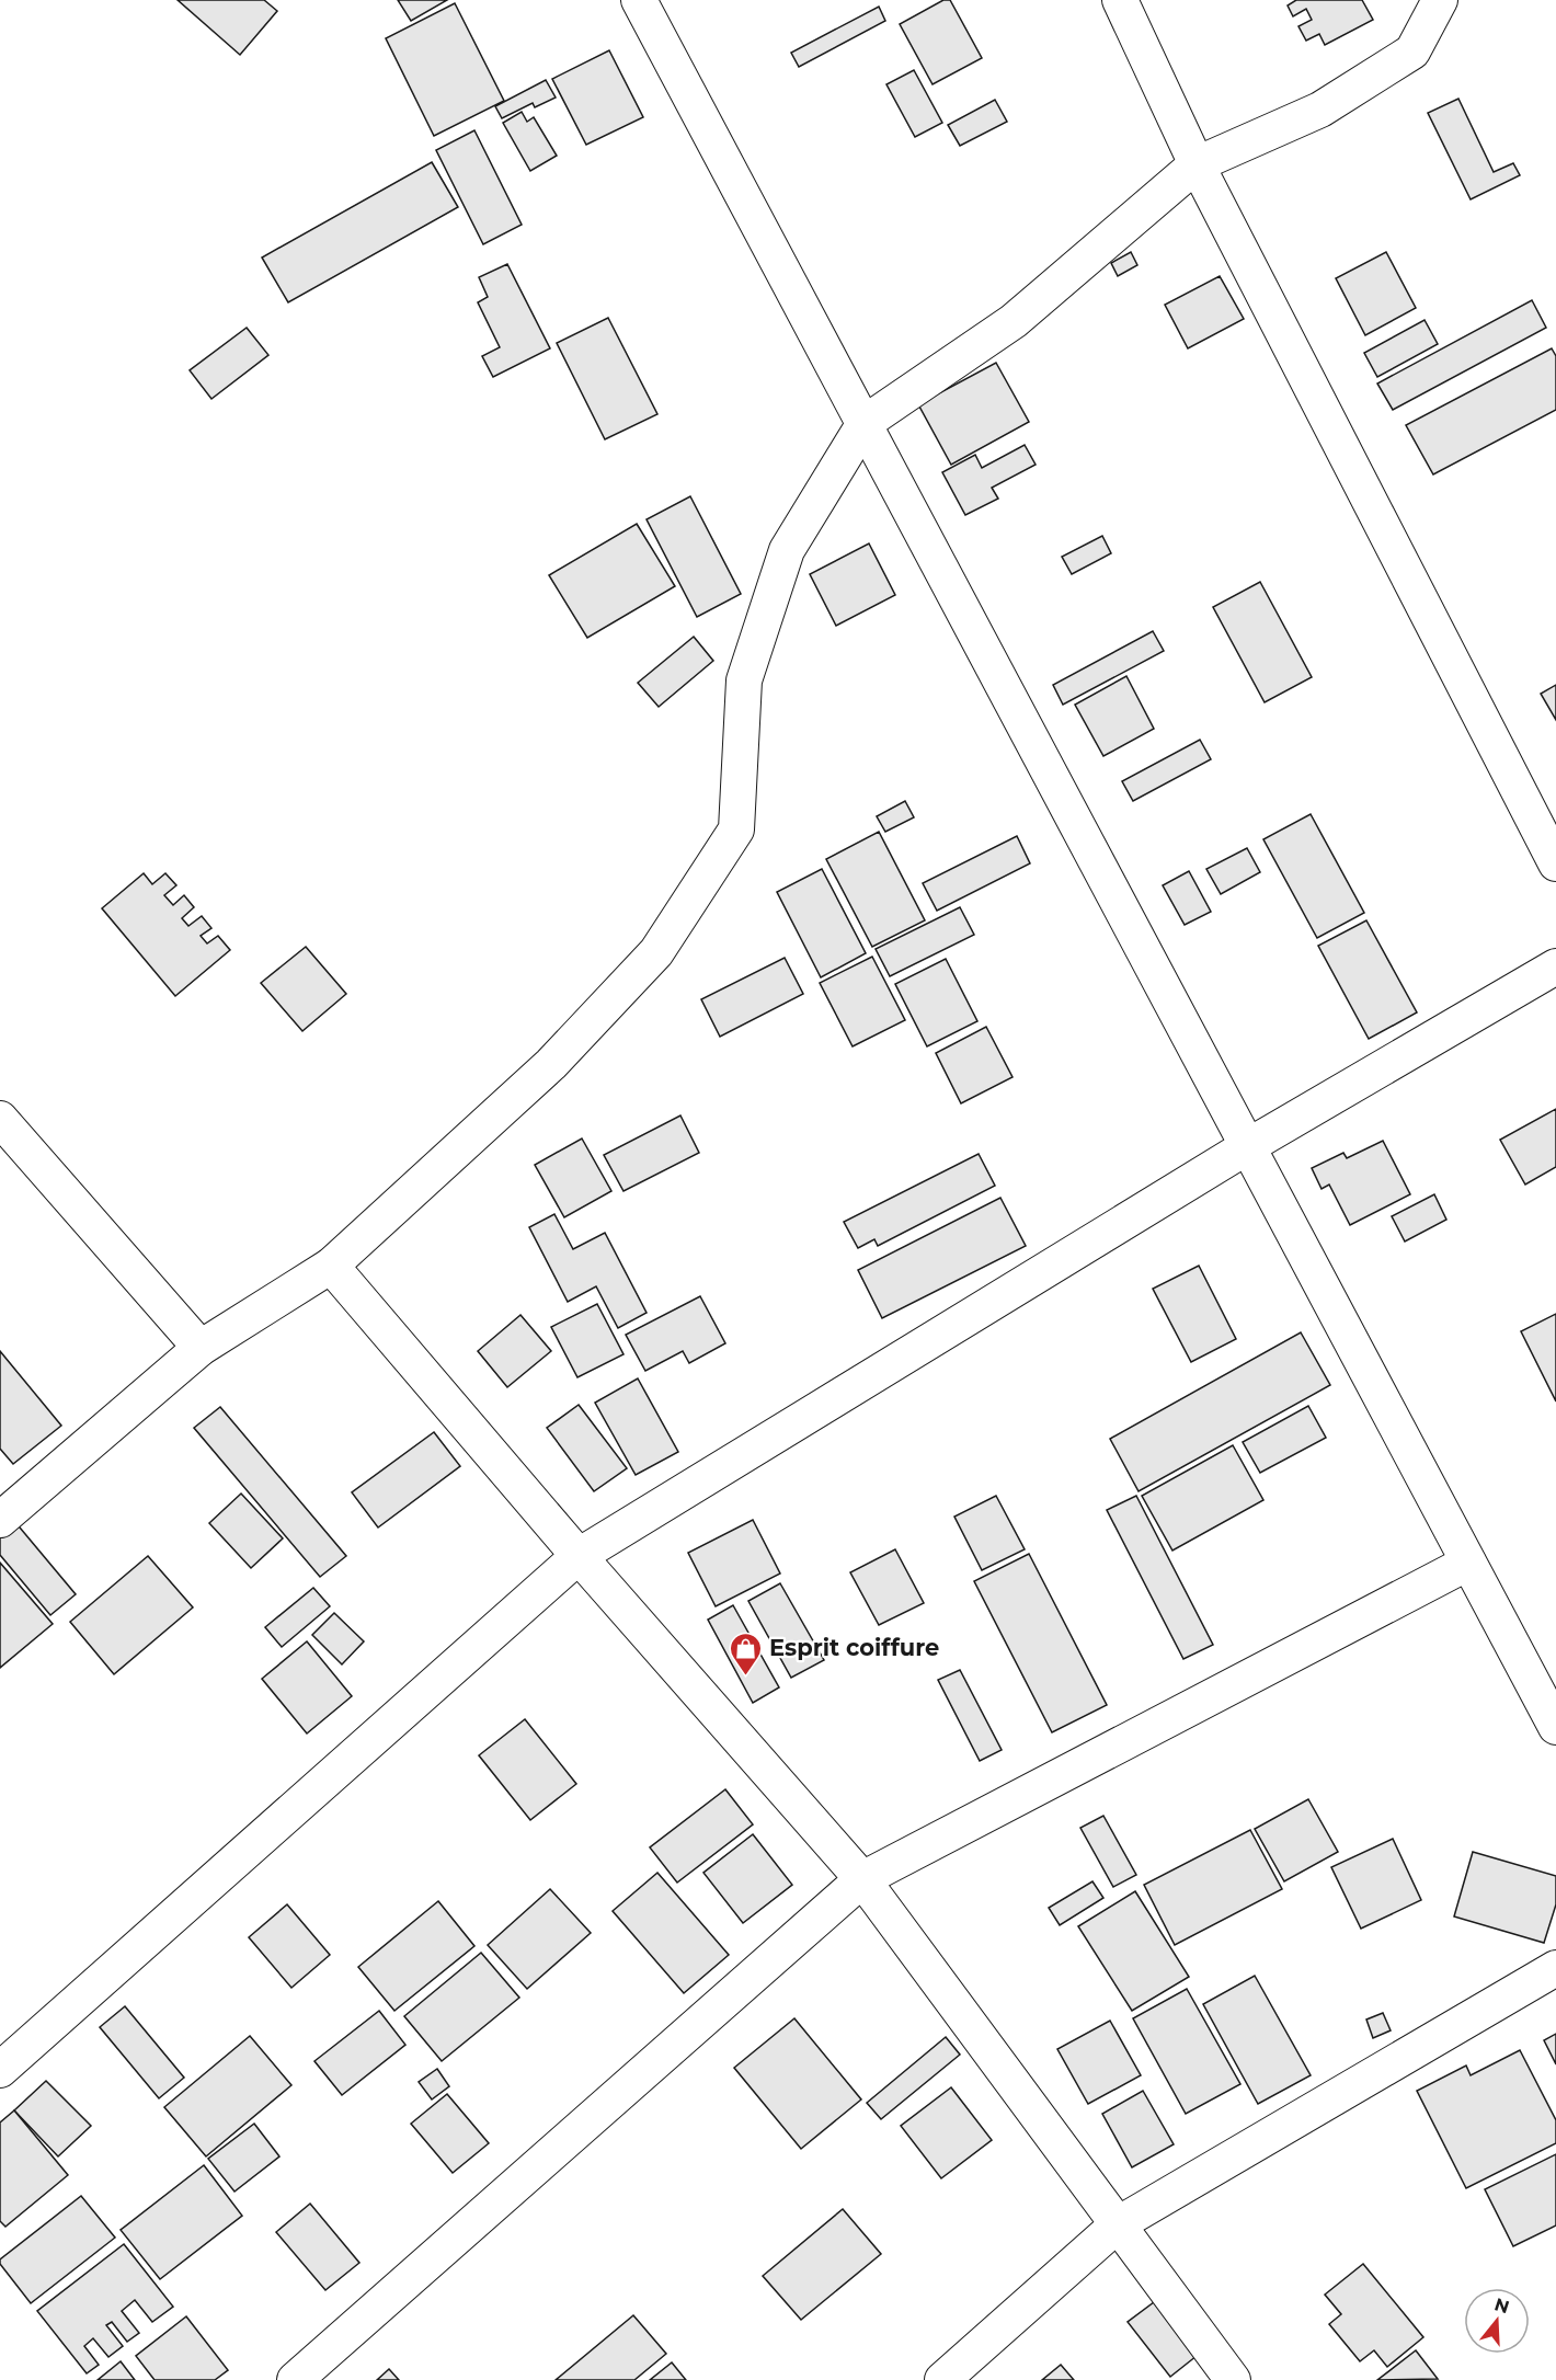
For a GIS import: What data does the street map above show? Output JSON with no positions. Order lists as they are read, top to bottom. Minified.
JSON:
{"places":{"shop":["Esprit coiffure"]},"north":"top"}
